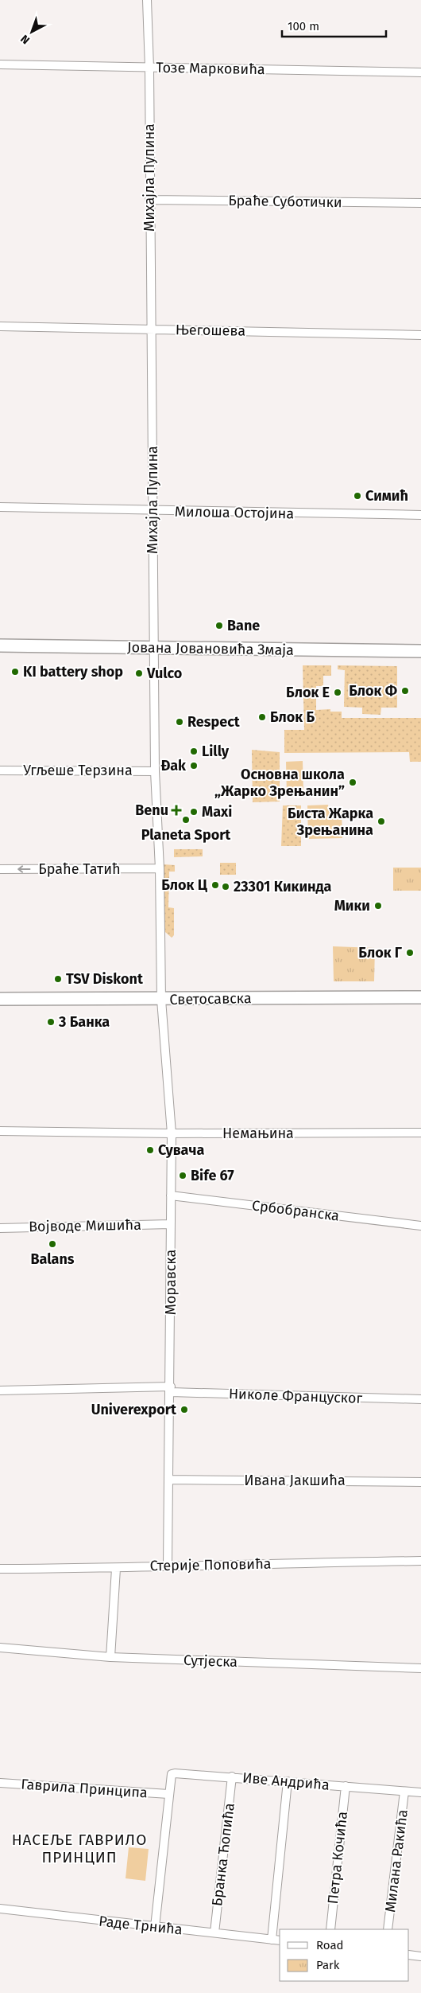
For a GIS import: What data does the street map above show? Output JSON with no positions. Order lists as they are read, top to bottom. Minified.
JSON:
{"streets":{"street":["Тозе Марковића","Михајла Пупина","Браће Суботички","Његошева","Милоша Остојина","Јована Јовановића Змаја","Угљеше Терзина","Браће Татић","Светосавска","Немањина","Србобранска","Војводе Мишића","Моравска","Николе Француског","Ивана Јакшића","Стерије Поповића","Сутјеска","Иве Андрића","Гаврила Принципа","Бранка Ћопића","Петра Кочића","Милана Ракића","Раде Трнића"]},"crossings":[["Тозе Марковића","Михајла Пупина"],["Михајла Пупина","Браће Суботички"],["Михајла Пупина","Његошева"],["Михајла Пупина","Милоша Остојина"],["Михајла Пупина","Јована Јовановића Змаја"],["Михајла Пупина","Угљеше Терзина"],["Михајла Пупина","Браће Татић"],["Михајла Пупина","Светосавска"],["Михајла Пупина","Моравска"],["Светосавска","Моравска"],["Немањина","Моравска"],["Србобранска","Моравска"],["Војводе Мишића","Моравска"],["Моравска","Николе Француског"],["Моравска","Ивана Јакшића"],["Моравска","Стерије Поповића"],["Иве Андрића","Гаврила Принципа"],["Иве Андрића","Бранка Ћопића"],["Иве Андрића","Петра Кочића"],["Иве Андрића","Милана Ракића"],["Бранка Ћопића","Раде Трнића"]],"one_way":["Браће Татић"],"districts":["НАСЕЉЕ ГАВРИЛО ПРИНЦИП"],"places":{"other":["Симић","Bane","KI battery shop","Vulco","Блок Ф","Блок Е","Блок Б","Respect","Lilly","Đak","Основна школа „Жарко Зрењанин”","Maxi","Planeta Sport","Биста Жарка Зрењанина","Блок Ц","23301 Кикинда","Мики","Блок Г","TSV Diskont","3 Банка","Сувача","Bife 67","Balans","Univerexport"],"health":["Benu"]},"legend":["Road","Park"],"scale_bar":"100 m","north":"bottom left"}
